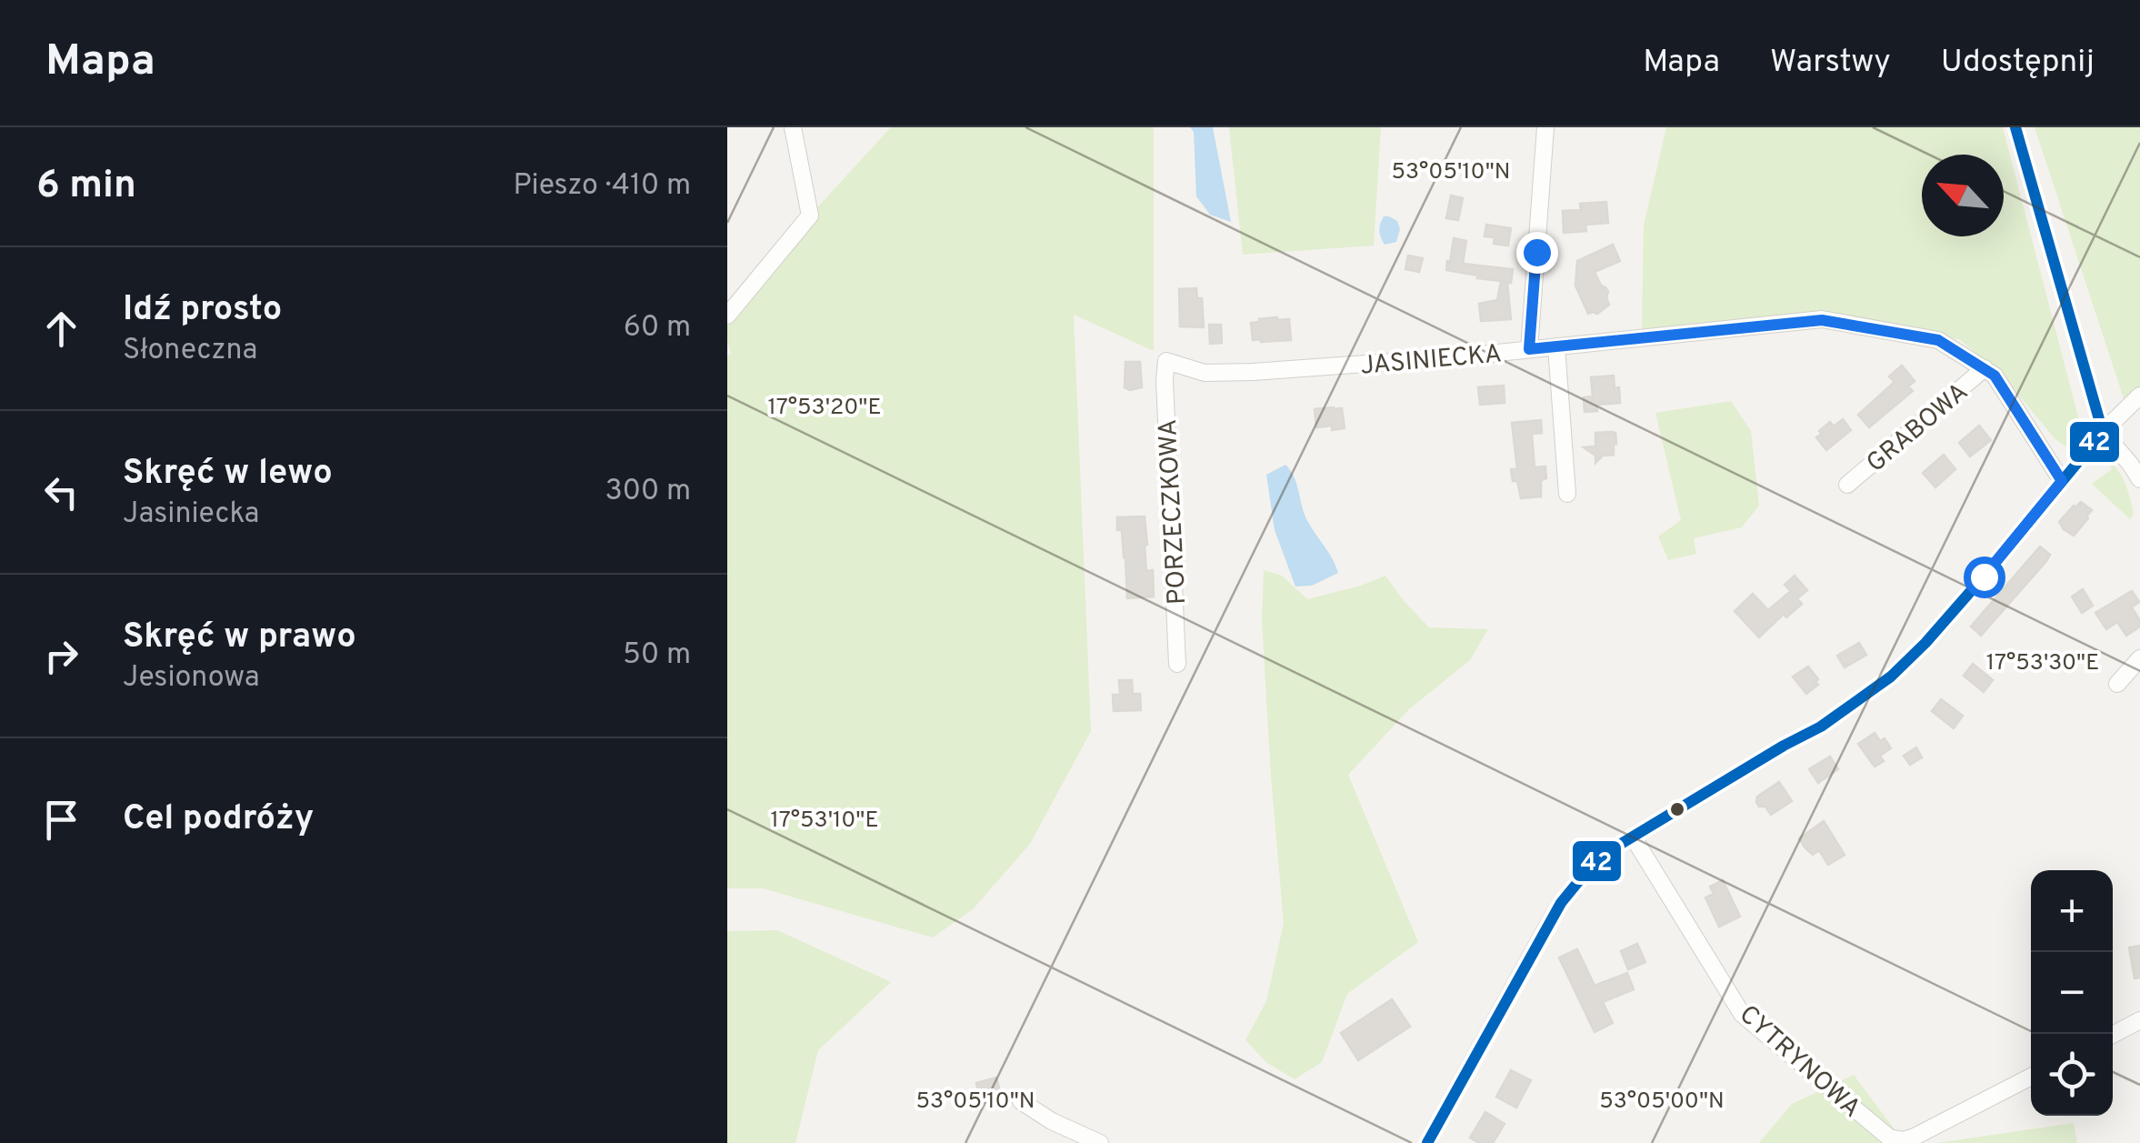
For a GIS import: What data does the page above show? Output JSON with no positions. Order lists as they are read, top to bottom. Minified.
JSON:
{"streets":{"street":["JASINIECKA","GRABOWA","PORZECZKOWA","CYTRYNOWA"]},"crossings":[["JASINIECKA","GRABOWA"],["JASINIECKA","PORZECZKOWA"]],"lines":["transit line 42"],"north":"top left","page":{"header":"Mapa","nav":["Mapa","Warstwy","Udostępnij"],"heading":["6 min","Pieszo · 410 m"],"list":[["Idź prosto","Słoneczna","60 m"],["Skręć w lewo","Jasiniecka","300 m"],["Skręć w prawo","Jesionowa","50 m"],"Cel podróży"],"map_buttons":["+","−"]},"coordinates":["53°05'10\"N","17°53'20\"E","17°53'30\"E","17°53'10\"E","53°05'00\"N"]}
